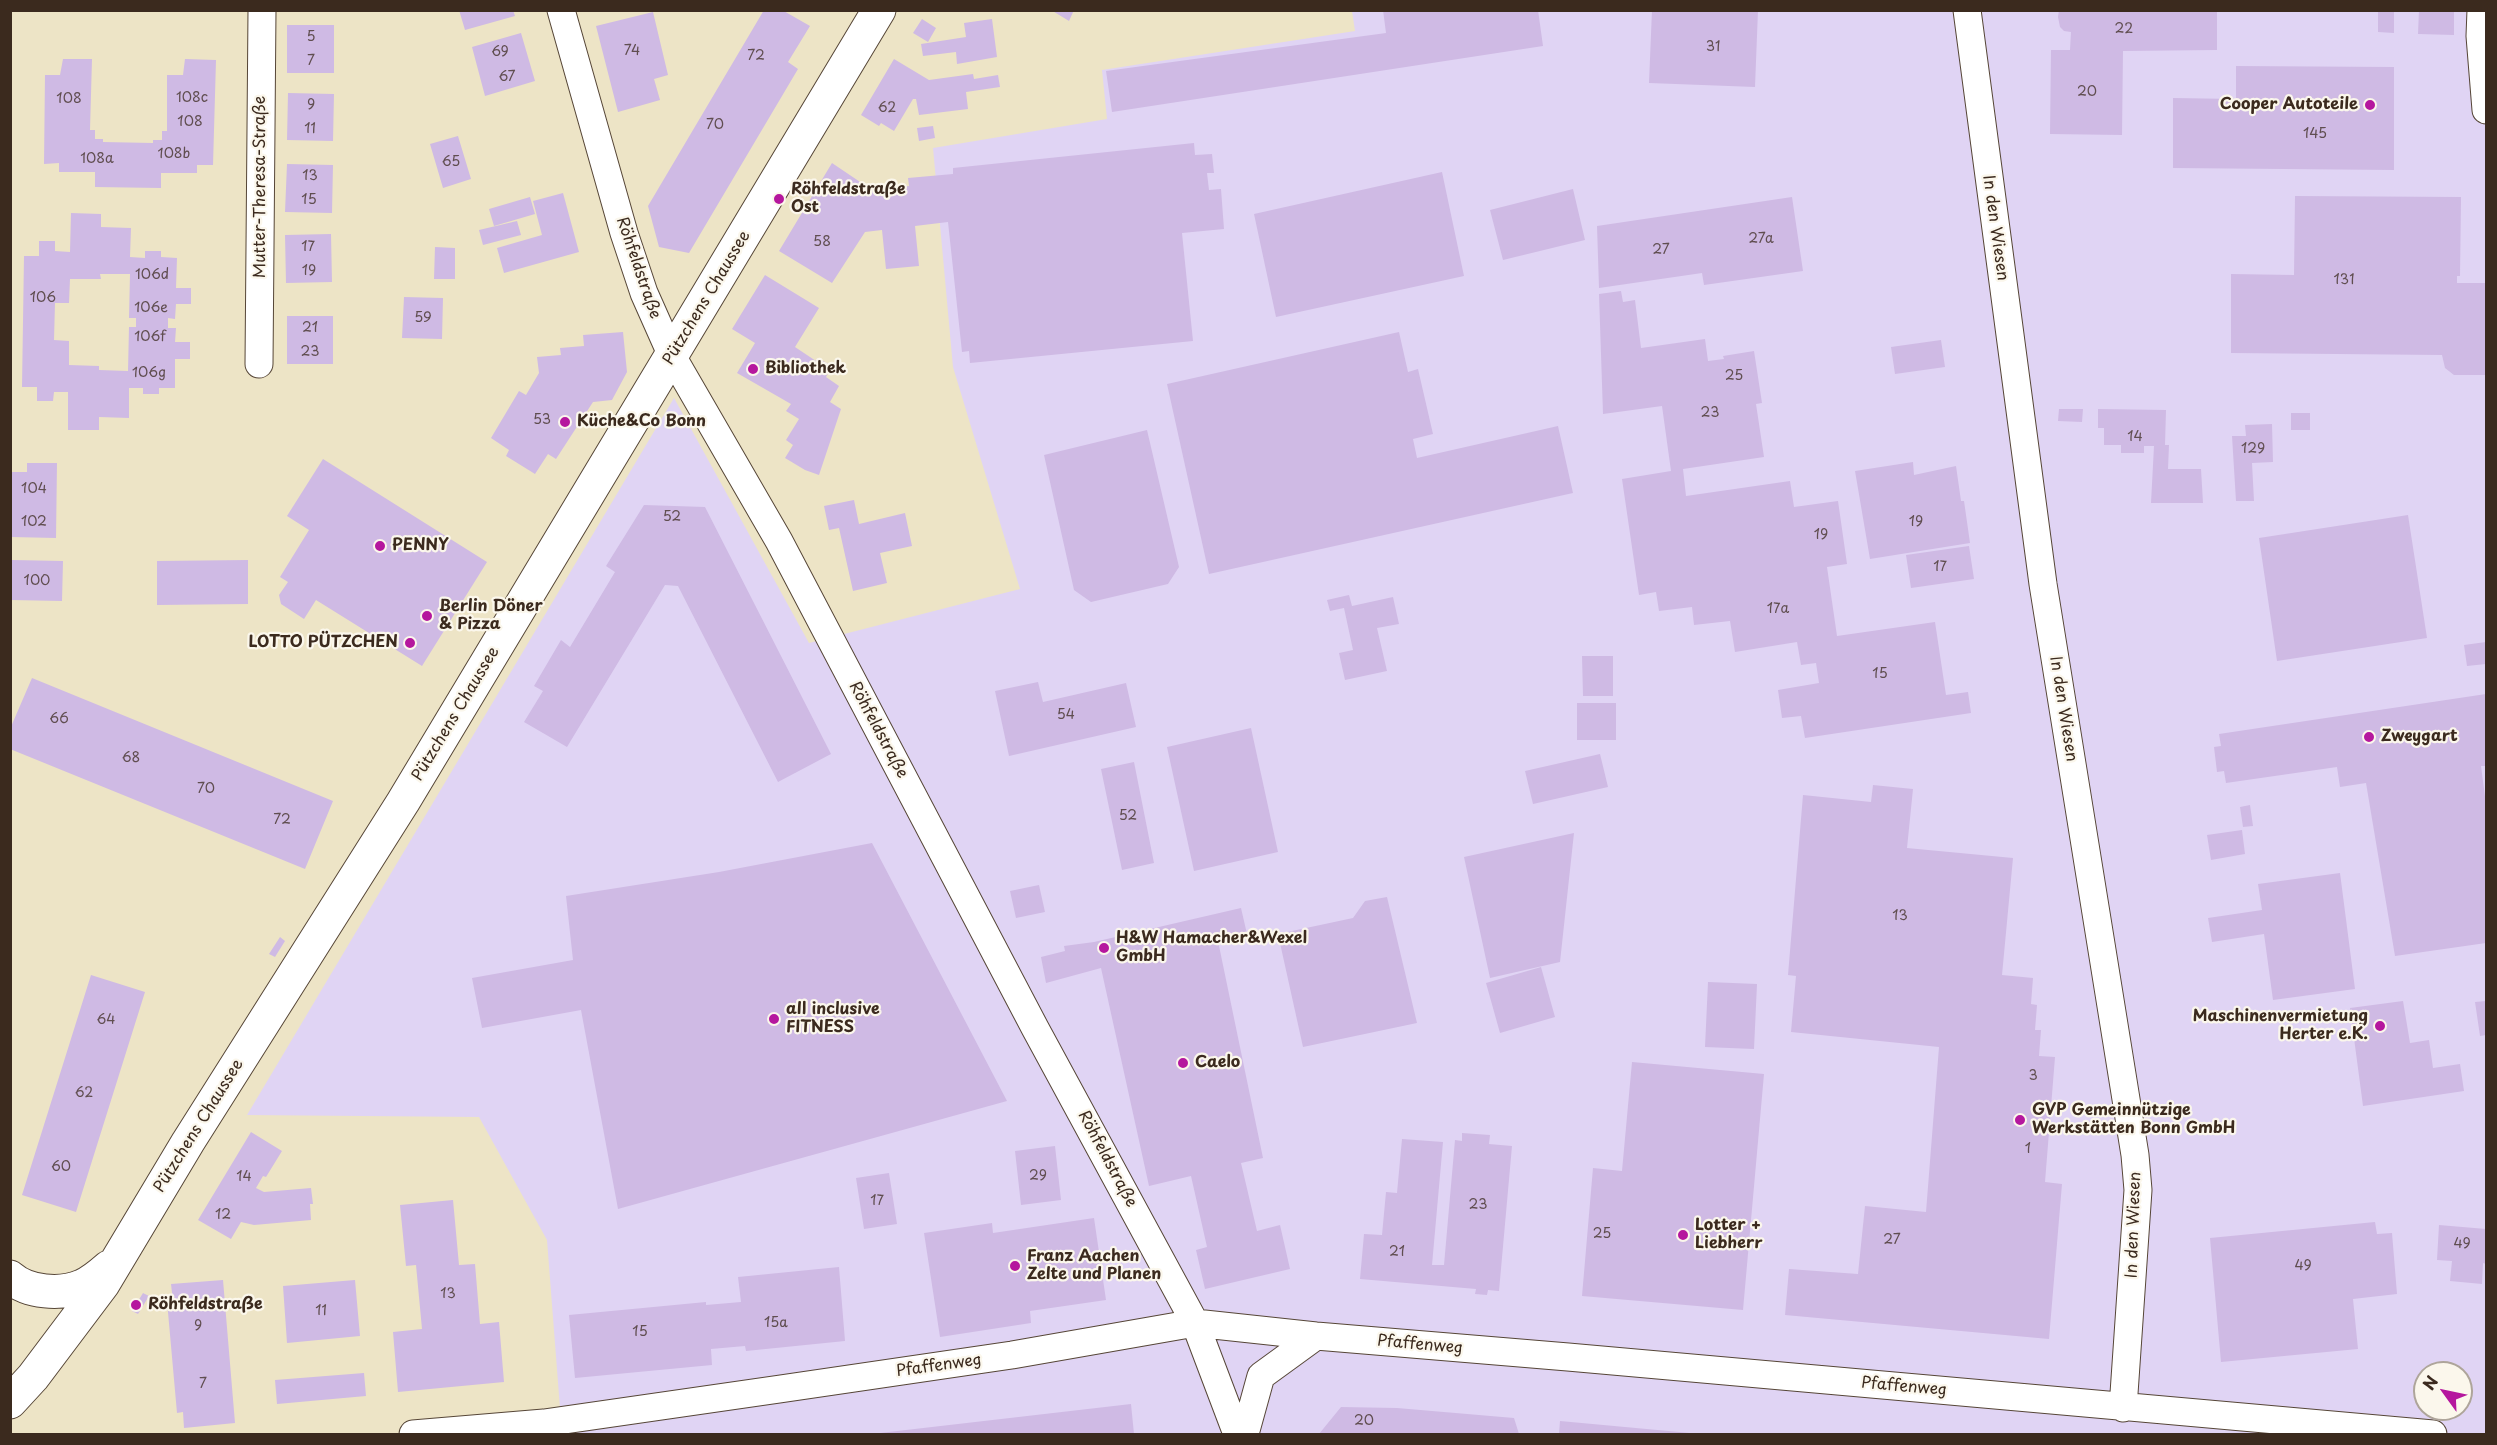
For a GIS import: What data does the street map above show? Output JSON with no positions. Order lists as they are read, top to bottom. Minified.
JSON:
{"streets":{"street":["Mutter-Theresa-Straße","In den Wiesen","Röhfeldstraße","Pützchens Chaussee","Pfaffenweg"]},"crossings":[["In den Wiesen","Pfaffenweg"],["Röhfeldstraße","Pützchens Chaussee"],["Röhfeldstraße","Pfaffenweg"]],"places":["Cooper Autoteile","Röhfeldstraße Ost","Bibliothek","Küche&Co Bonn","PENNY","Berlin Döner & Pizza","LOTTO PÜTZCHEN","Zweygart","H&W Hamacher&Wexel GmbH","all inclusive FITNESS","Maschinenvermietung Herter e.K.","Caelo","GVP Gemeinnützige Werkstätten Bonn GmbH","Lotter + Liebherr","Franz Aachen Zelte und Planen","Röhfeldstraße"],"house_numbers":["22","5","31","74","69","72","7","67","20","108c","108","9","62","108","70","11","145","108b","108a","65","13","15","27a","58","17","27","19","106d","131","106","106e","59","21","106f","23","106g","25","23","53","14","129","104","52","102","19","19","17","100","17a","15","54","66","68","70","52","72","13","64","3","62","1","60","29","14","17","23","12","25","27","49","21","49","13","11","15a","9","15","7","20"],"north":"top left"}
